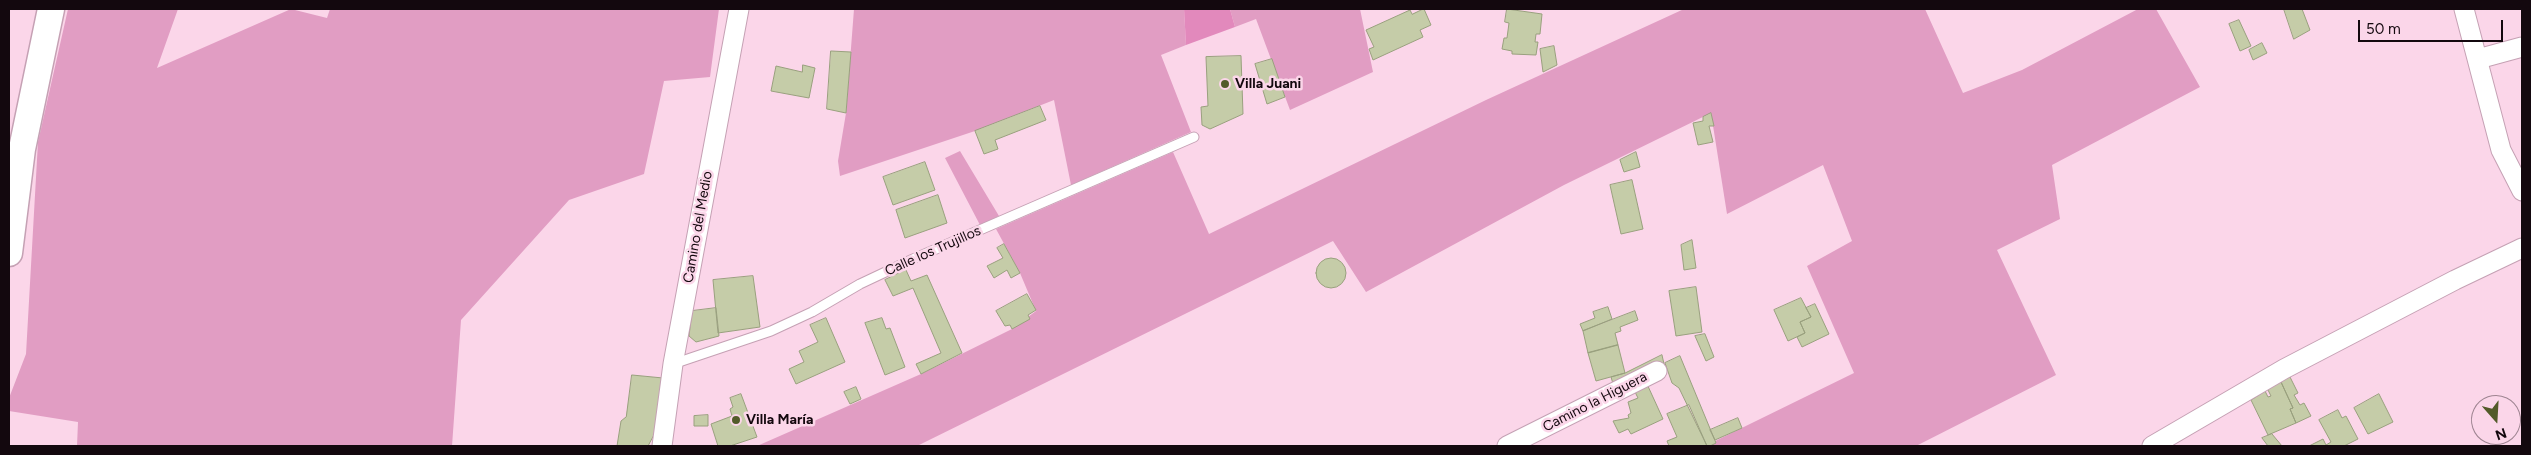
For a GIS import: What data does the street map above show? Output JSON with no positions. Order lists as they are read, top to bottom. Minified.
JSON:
{"streets":{"street":["Camino del Medio","Camino la Higuera"],"lane":["Calle los Trujillos"]},"crossings":[["Camino del Medio","Calle los Trujillos"]],"places":["Villa Juani","Villa María"],"scale_bar":"50 m","north":"bottom"}
